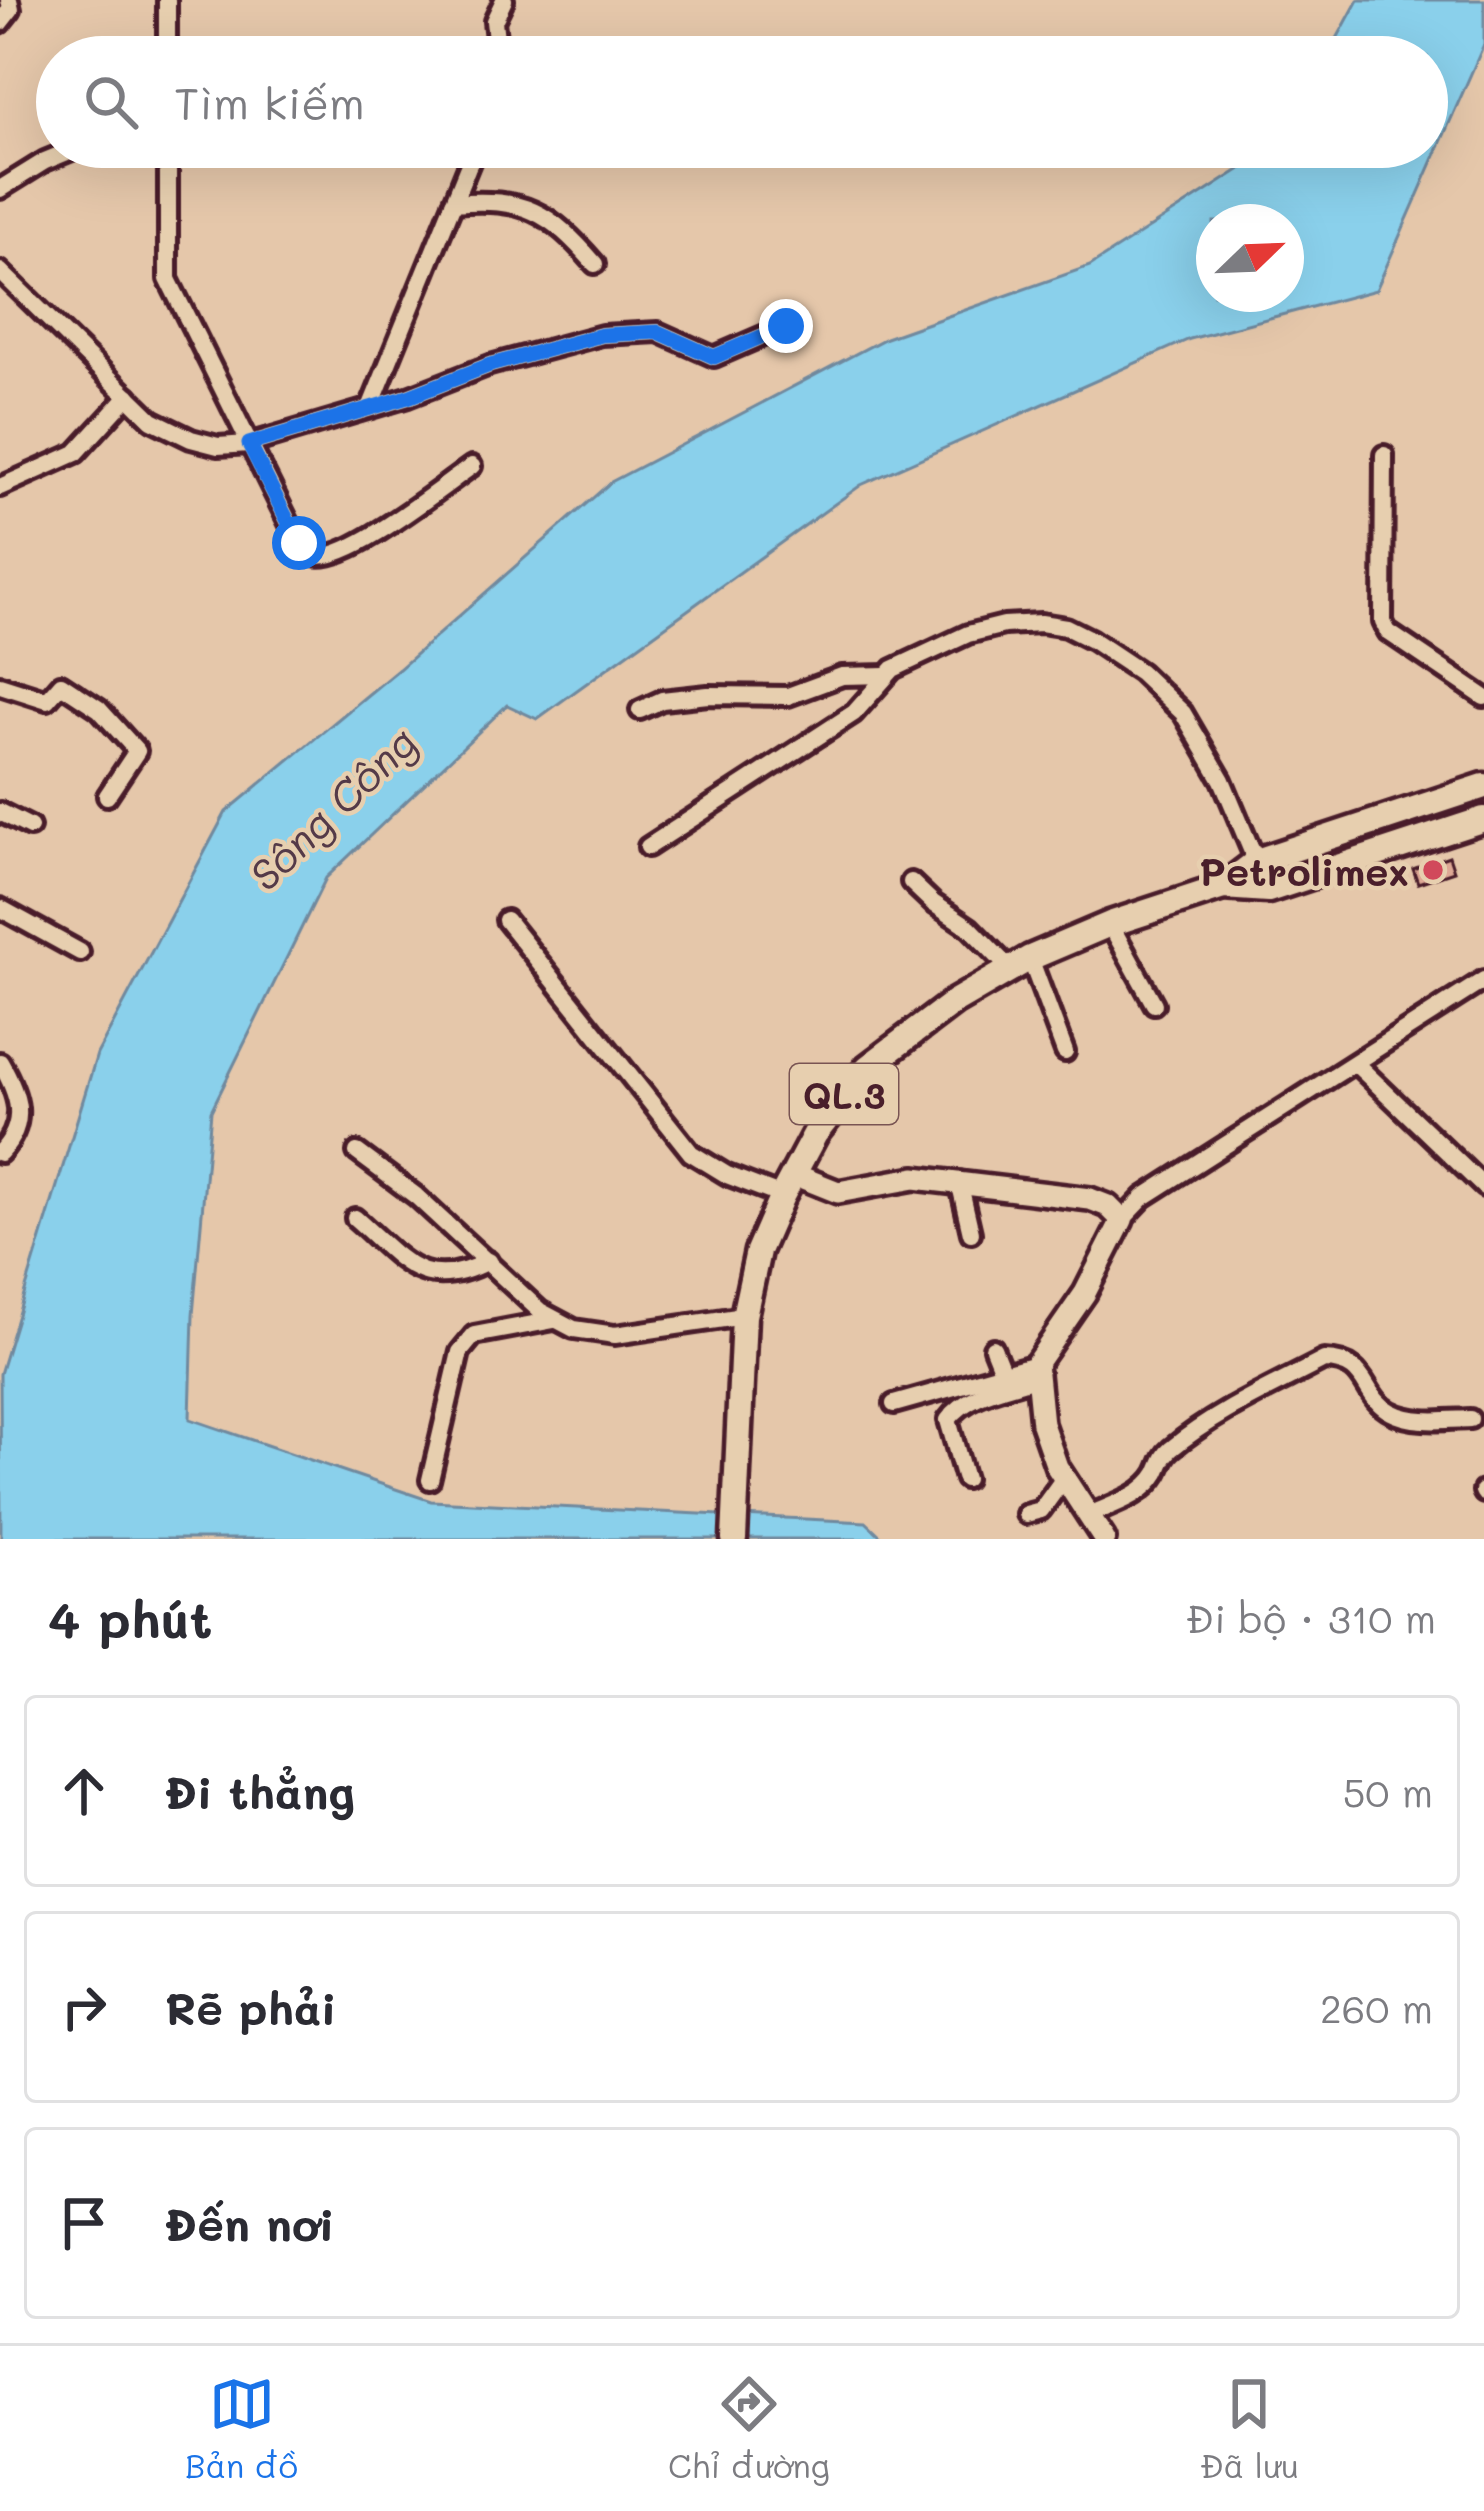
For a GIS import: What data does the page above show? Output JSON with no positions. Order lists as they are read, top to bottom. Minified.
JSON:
{"streets":{"highway":["QL.3"]},"water":["Sông Công"],"places":["Petrolimex"],"north":"top right","page":{"search":"Tìm kiếm","heading":["4 phút","Đi bộ · 310 m"],"list":[["Đi thẳng","50 m"],["Rẽ phải","260 m"],"Đến nơi"],"nav":["Bản đồ","Chỉ đường","Đã lưu"]}}
